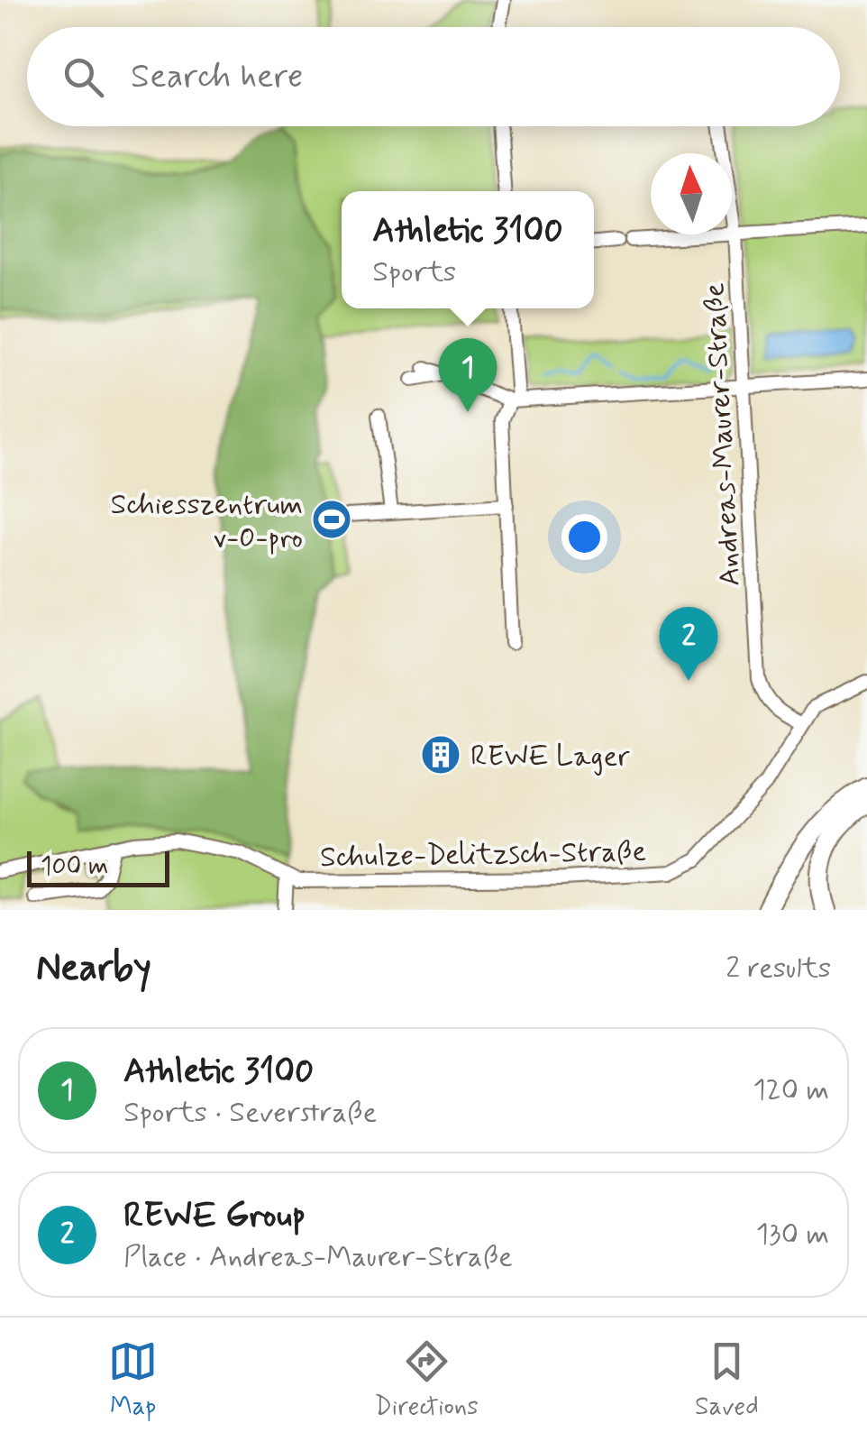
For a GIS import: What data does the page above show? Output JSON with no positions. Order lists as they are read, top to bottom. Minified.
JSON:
{"streets":{"street":["Andreas-Maurer-Straße","Schulze-Delitzsch-Straße"]},"crossings":[["Andreas-Maurer-Straße","Schulze-Delitzsch-Straße"]],"places":{"sports":["Schiesszentrum v-0-pro"],"building":["REWE Lager"]},"scale_bar":"100 m","north":"top","page":{"search":"Search here","popup":["Athletic 3100","Sports"],"pins":["1","2"],"scale":"100 m","heading":["Nearby","2 results"],"list":[{"mark":"1","name":"Athletic 3100","note":"Sports · Severstraße","value":"120 m"},{"mark":"2","name":"REWE Group","note":"Place · Andreas-Maurer-Straße","value":"130 m"}],"nav":["Map","Directions","Saved"]}}
